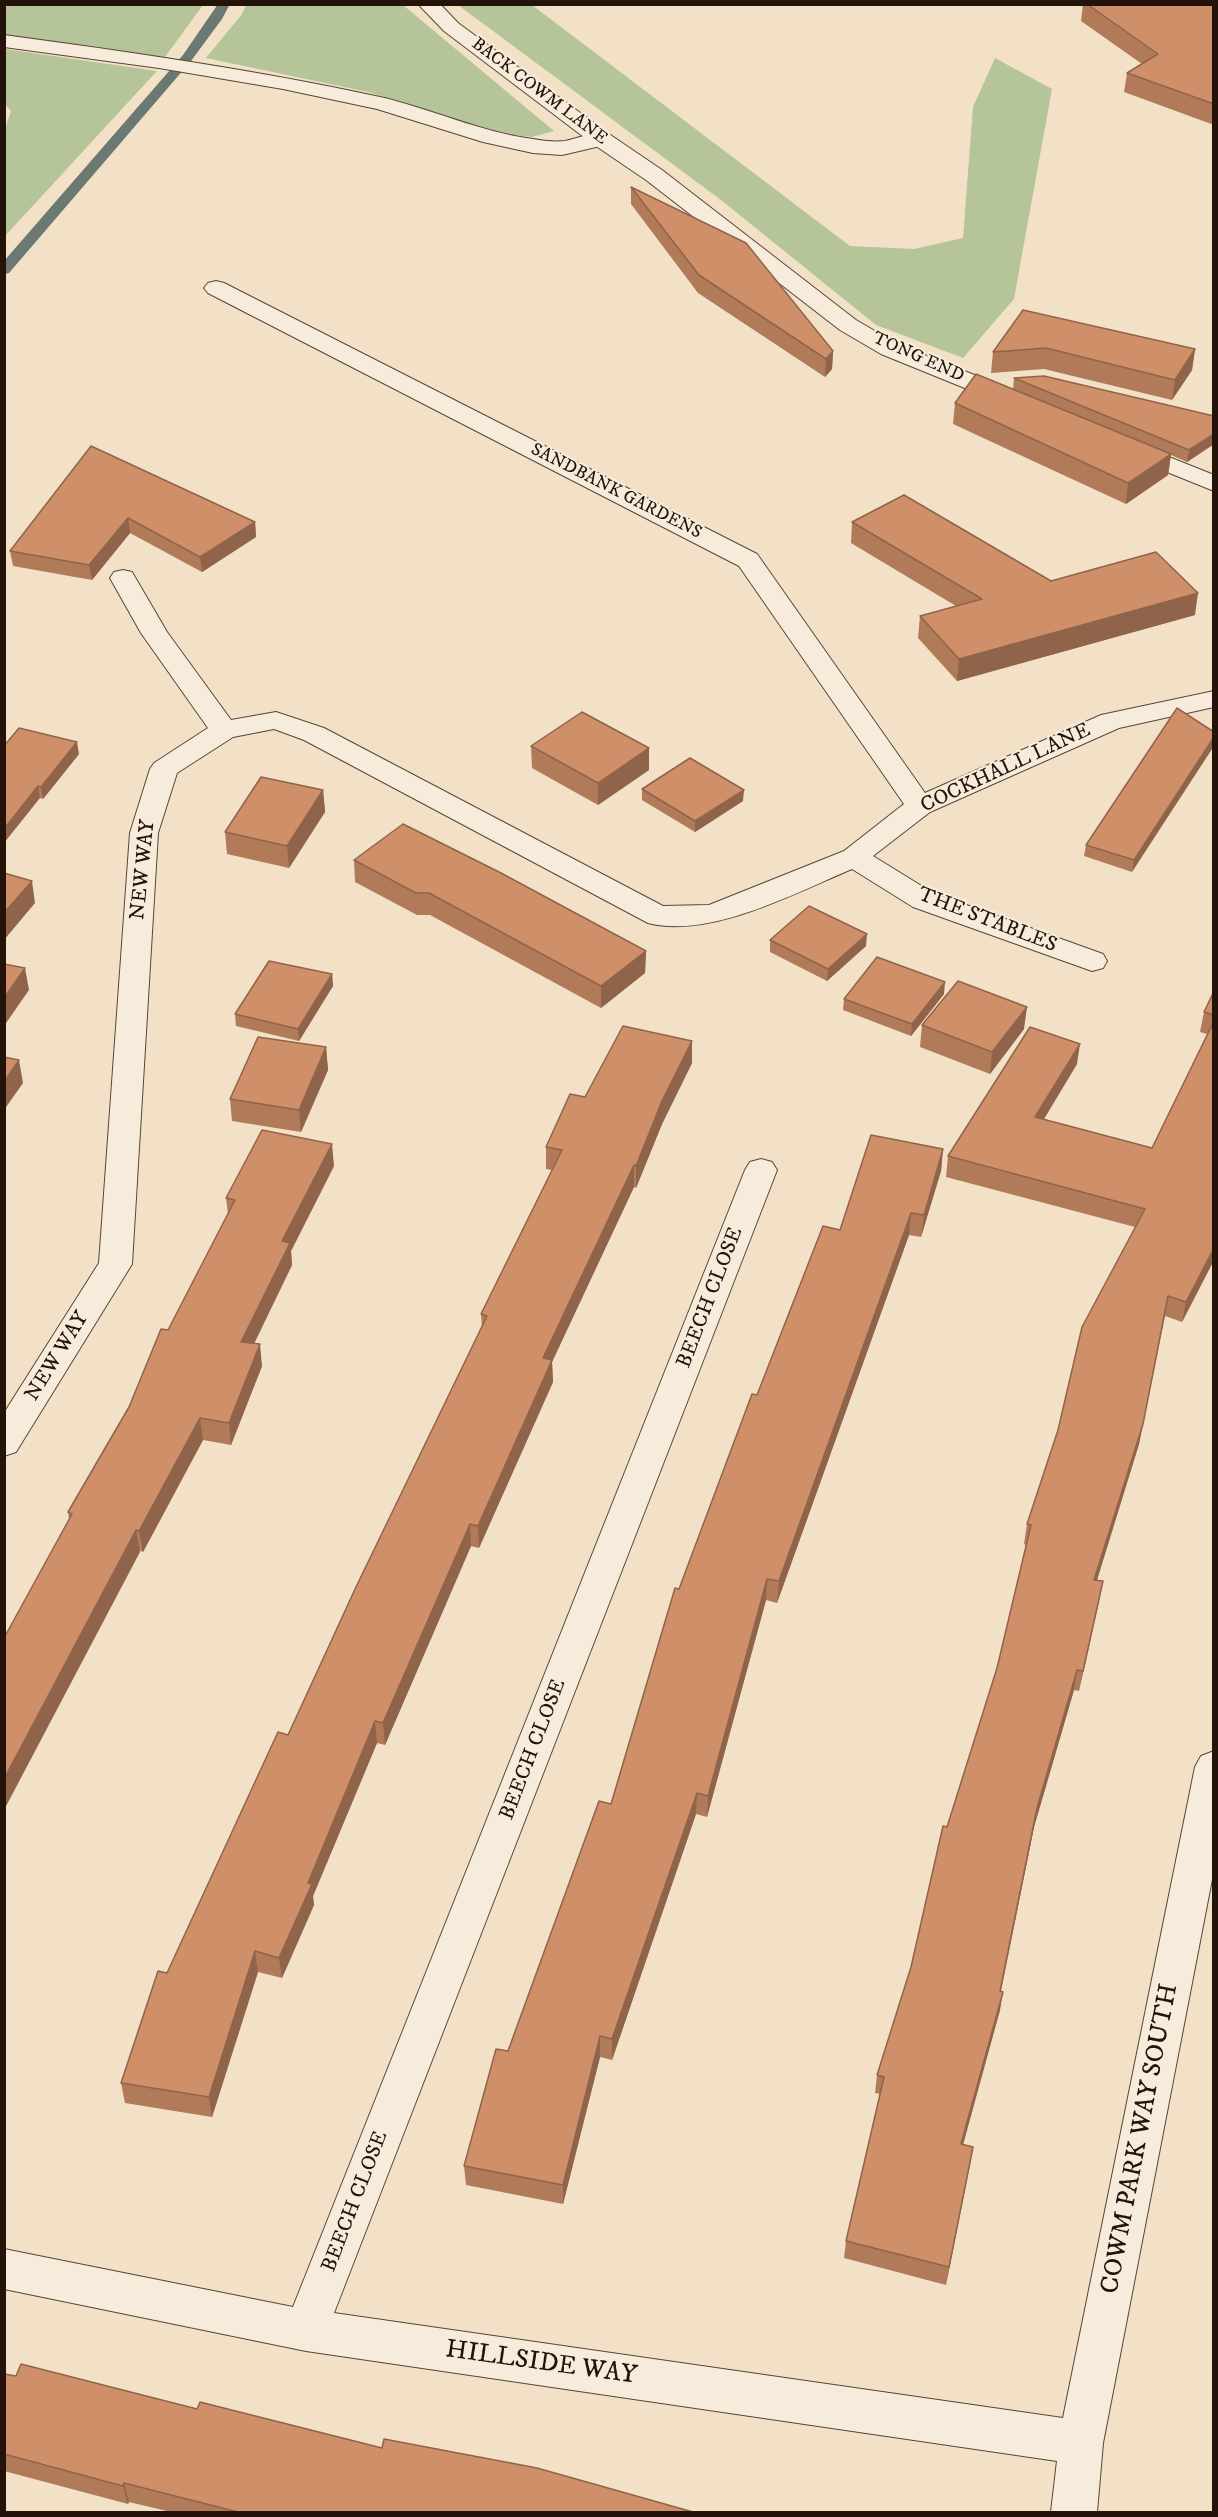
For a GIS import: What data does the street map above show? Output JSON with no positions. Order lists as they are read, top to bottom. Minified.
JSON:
{"streets":{"street":["BACK COWM LANE","TONG END","SANDBANK GARDENS","COCKHALL LANE","NEW WAY","THE STABLES","BEECH CLOSE","COWM PARK WAY SOUTH","HILLSIDE WAY"]},"crossings":[["BACK COWM LANE","TONG END"],["SANDBANK GARDENS","COCKHALL LANE"],["COCKHALL LANE","NEW WAY"],["COCKHALL LANE","THE STABLES"],["BEECH CLOSE","HILLSIDE WAY"],["COWM PARK WAY SOUTH","HILLSIDE WAY"]]}
